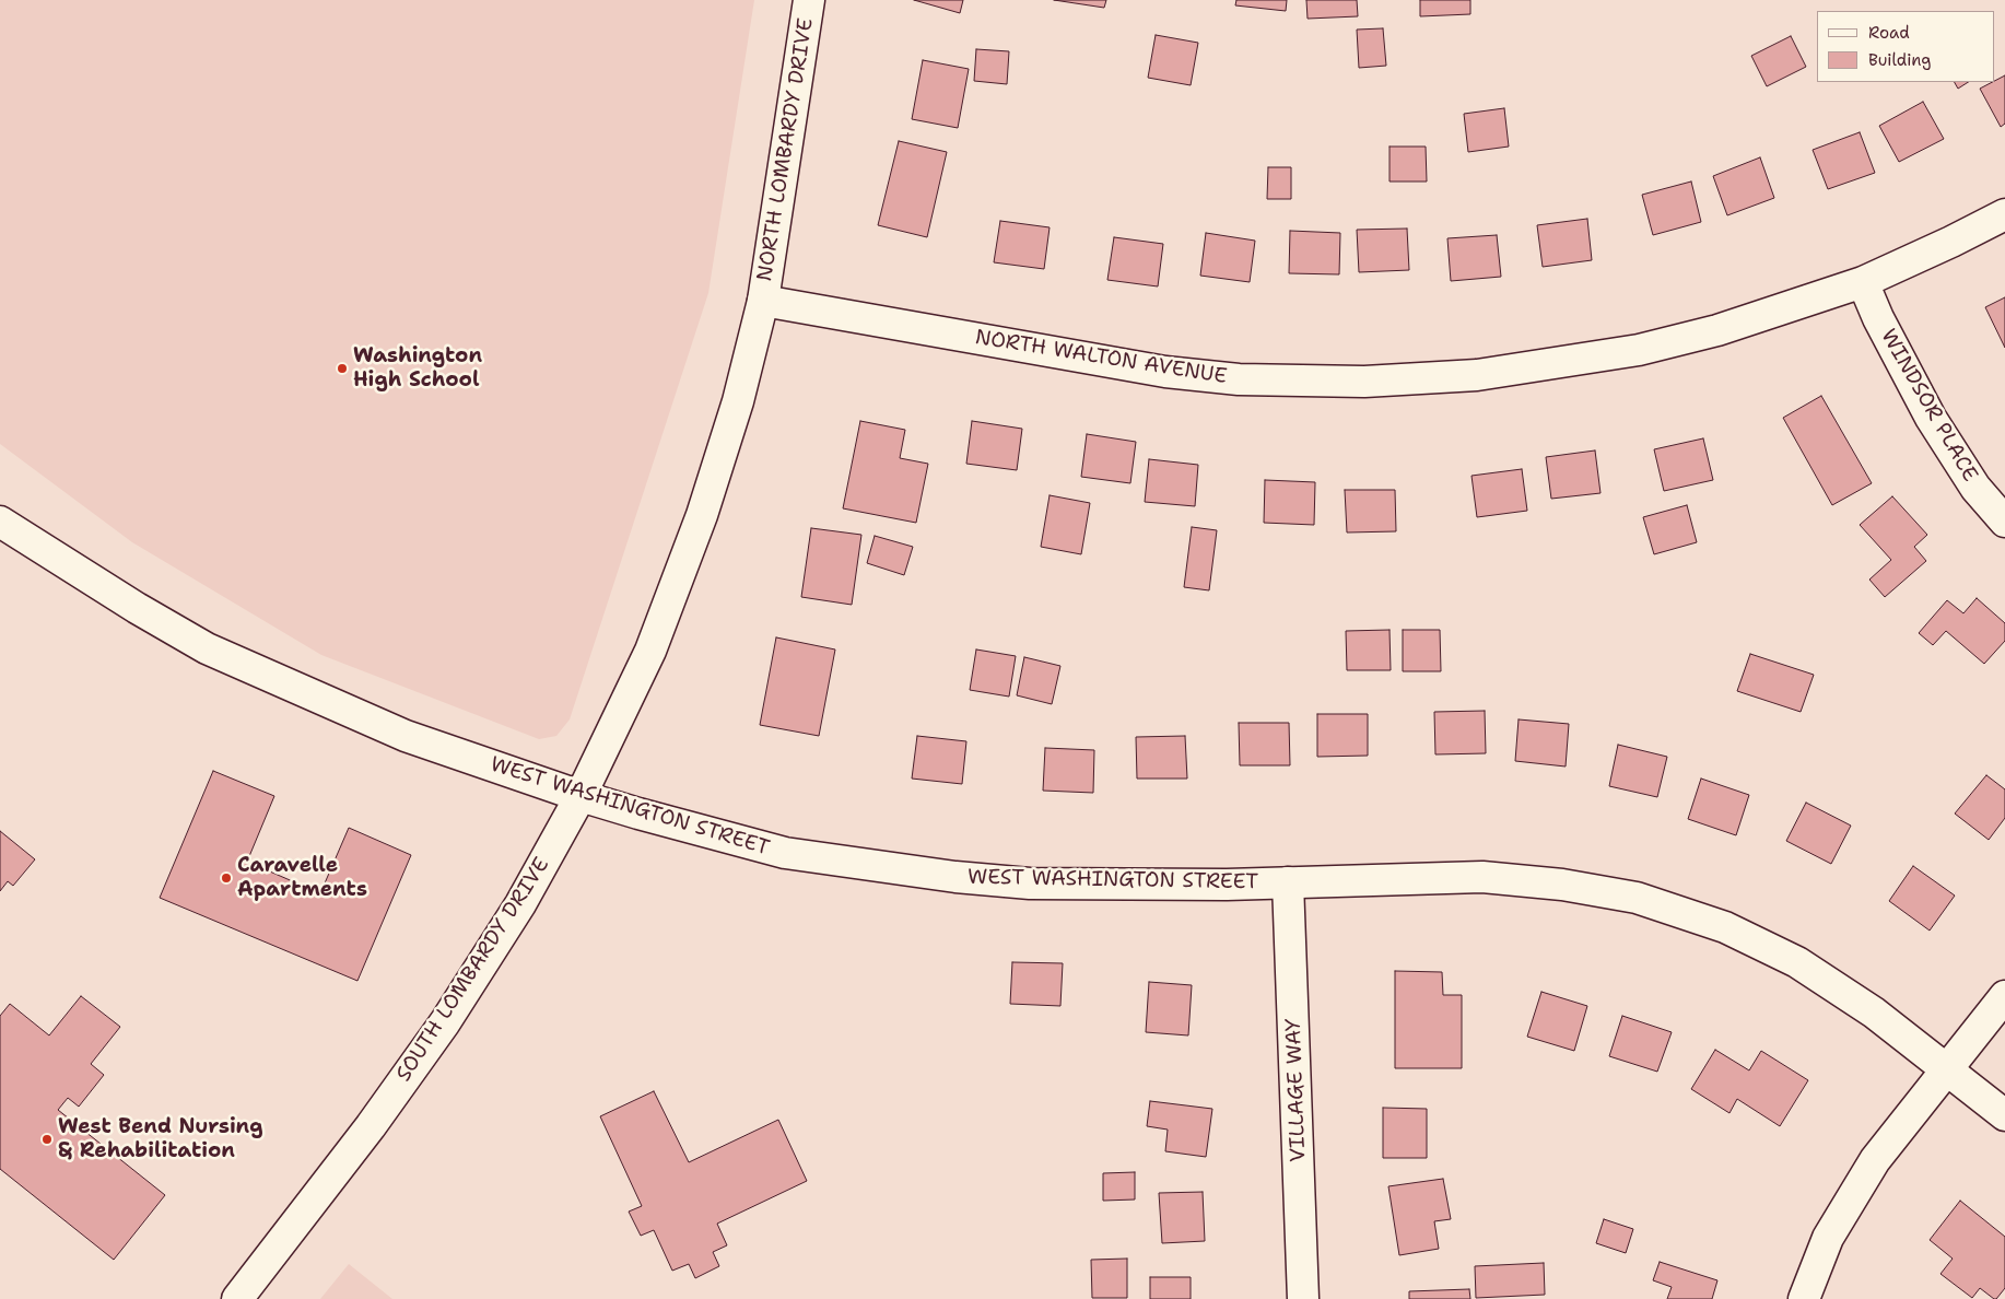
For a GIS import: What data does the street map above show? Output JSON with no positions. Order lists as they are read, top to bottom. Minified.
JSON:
{"streets":{"street":["NORTH LOMBARDY DRIVE","NORTH WALTON AVENUE","WINDSOR PLACE","WEST WASHINGTON STREET","SOUTH LOMBARDY DRIVE","VILLAGE WAY"]},"crossings":[["NORTH LOMBARDY DRIVE","NORTH WALTON AVENUE"],["NORTH LOMBARDY DRIVE","SOUTH LOMBARDY DRIVE"],["NORTH WALTON AVENUE","WINDSOR PLACE"],["NORTH WALTON AVENUE","SOUTH LOMBARDY DRIVE"],["WEST WASHINGTON STREET","SOUTH LOMBARDY DRIVE"],["WEST WASHINGTON STREET","VILLAGE WAY"]],"places":["Washington High School","Caravelle Apartments","West Bend Nursing & Rehabilitation"],"legend":["Road","Building"]}
